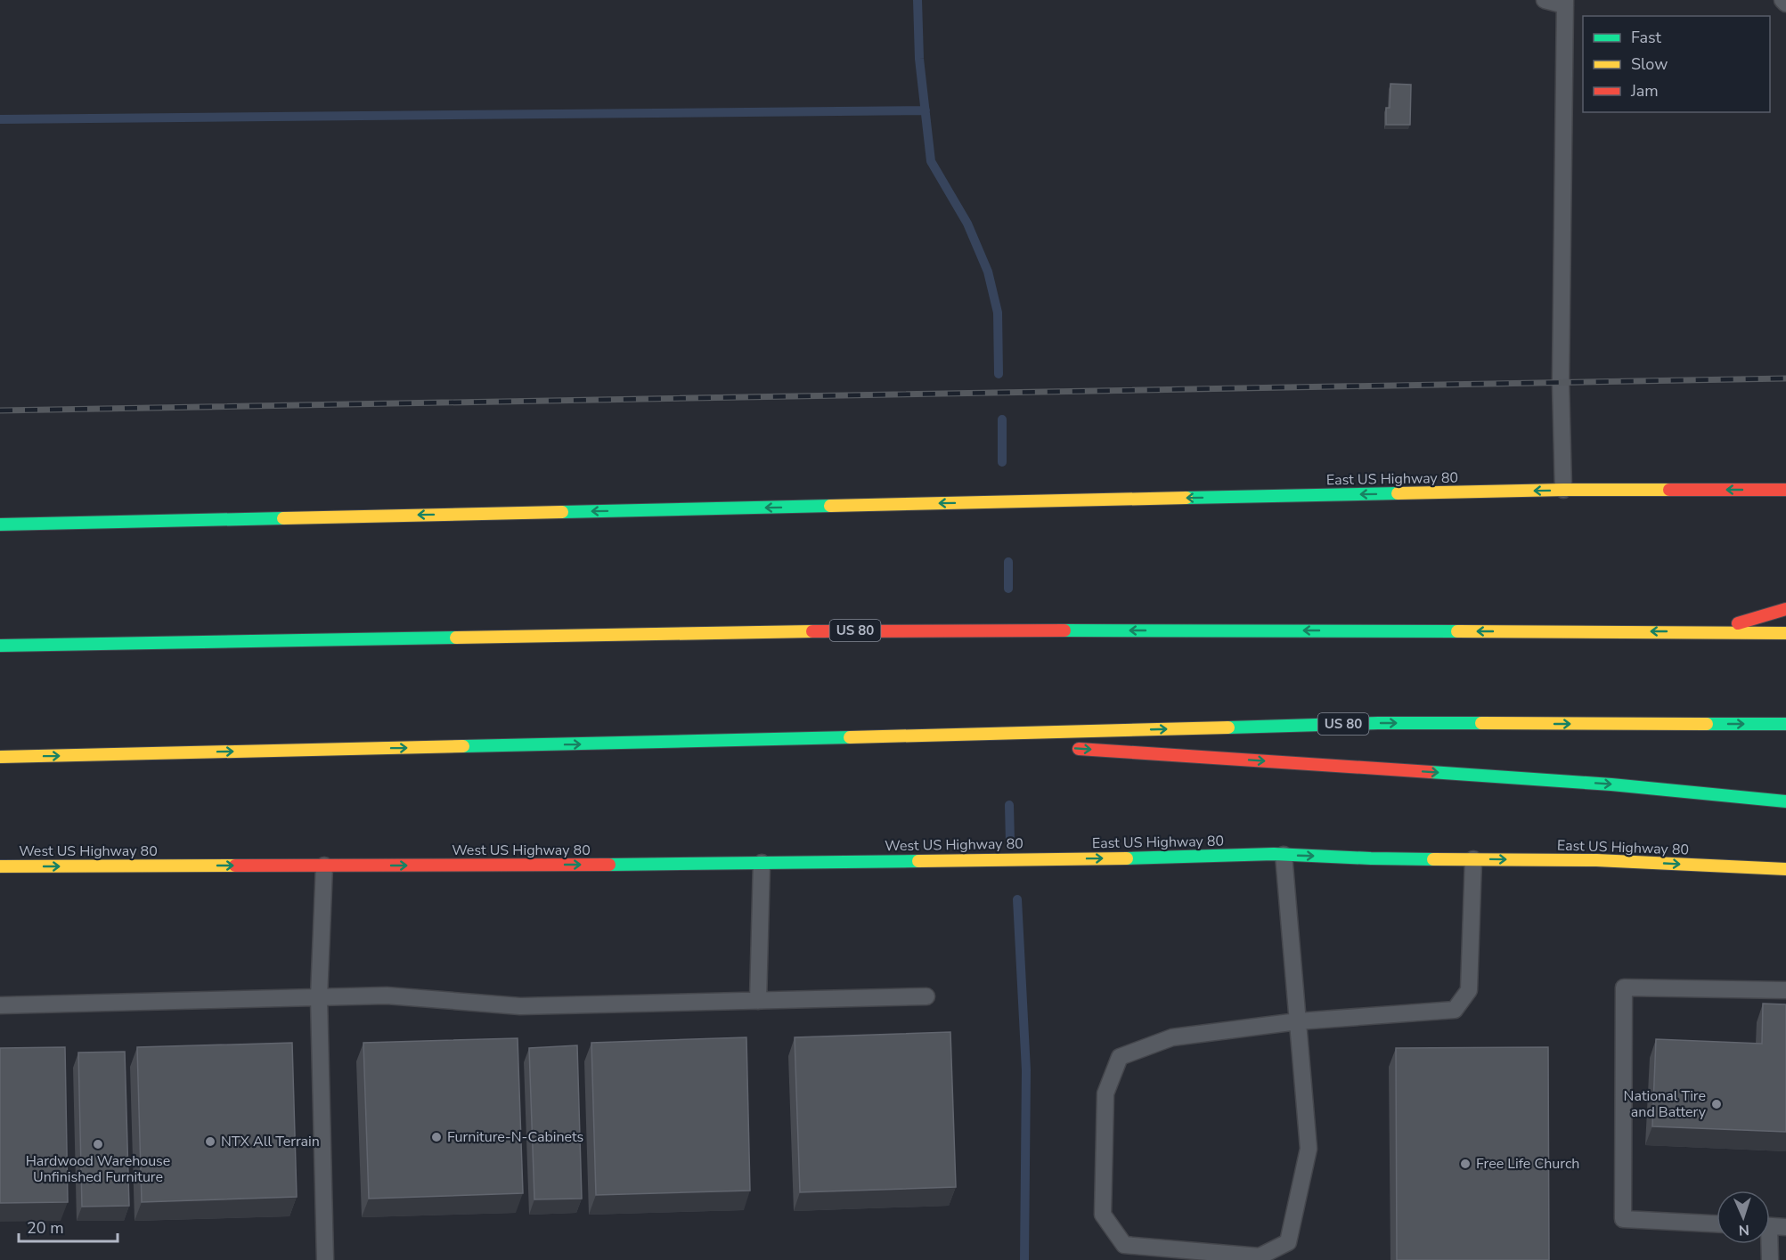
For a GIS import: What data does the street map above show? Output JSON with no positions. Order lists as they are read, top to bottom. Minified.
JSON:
{"streets":{"main road":["East US Highway 80","US 80","West US Highway 80"]},"crossings":[["East US Highway 80","West US Highway 80"]],"one_way":["West US Highway 80"],"places":["National Tire and Battery","Furniture-N-Cabinets","NTX All Terrain","Hardwood Warehouse Unfinished Furniture","Free Life Church"],"legend":["Fast","Slow","Jam"],"scale_bar":"20 m","north":"bottom"}
